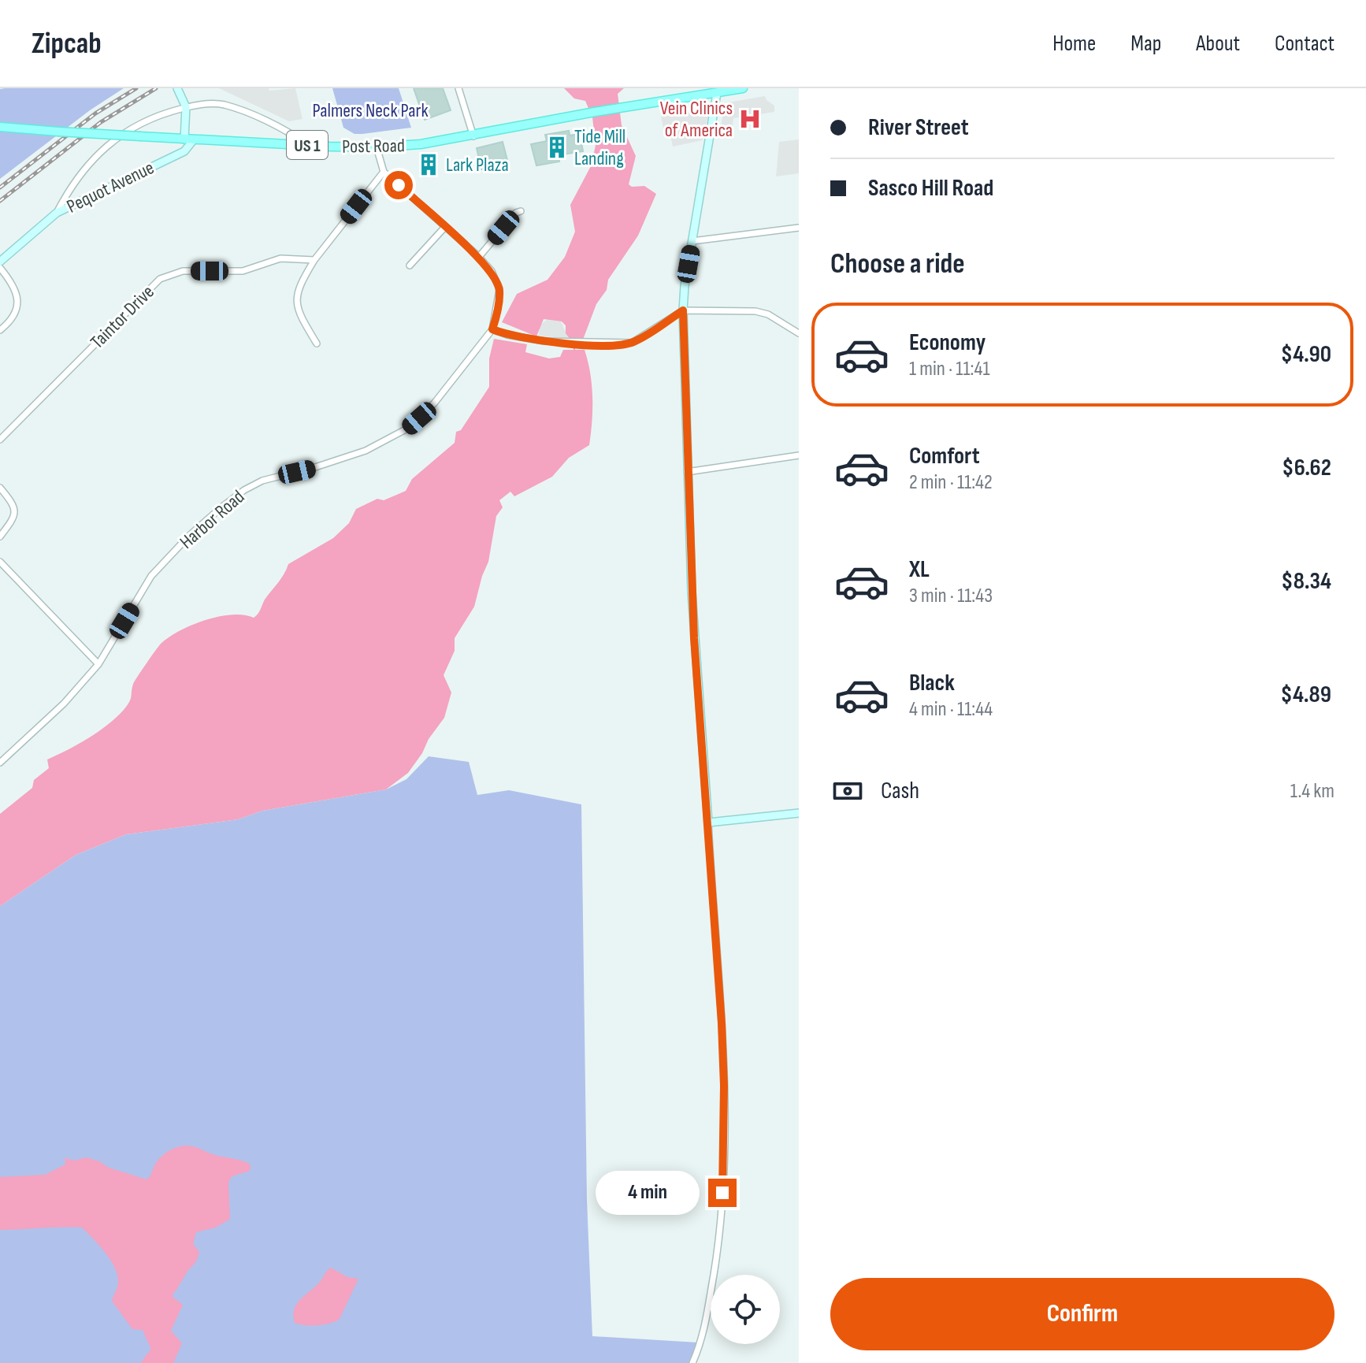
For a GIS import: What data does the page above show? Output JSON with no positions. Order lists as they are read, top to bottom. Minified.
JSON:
{"streets":{"main road":["US 1","Post Road"],"street":["Pequot Avenue","Taintor Drive","Harbor Road"]},"crossings":[["Post Road","Pequot Avenue"]],"parks":["Palmers Neck Park"],"places":{"hospital":["Vein Clinics of America"],"building":["Tide Mill Landing","Lark Plaza"]},"page":{"header":"Zipcab","nav":["Home","Map","About","Contact"],"banner":["River Street","Sasco Hill Road"],"heading":"Choose a ride","list":[{"name":"Economy","note":"1 min · 11:41","value":"$4.90"},{"name":"Comfort","note":"2 min · 11:42","value":"$6.62"},{"name":"XL","note":"3 min · 11:43","value":"$8.34"},{"name":"Black","note":"4 min · 11:44","value":"$4.89"}],"pay":["Cash","1.4 km"],"bubble":"4 min","buttons":"Confirm"}}
